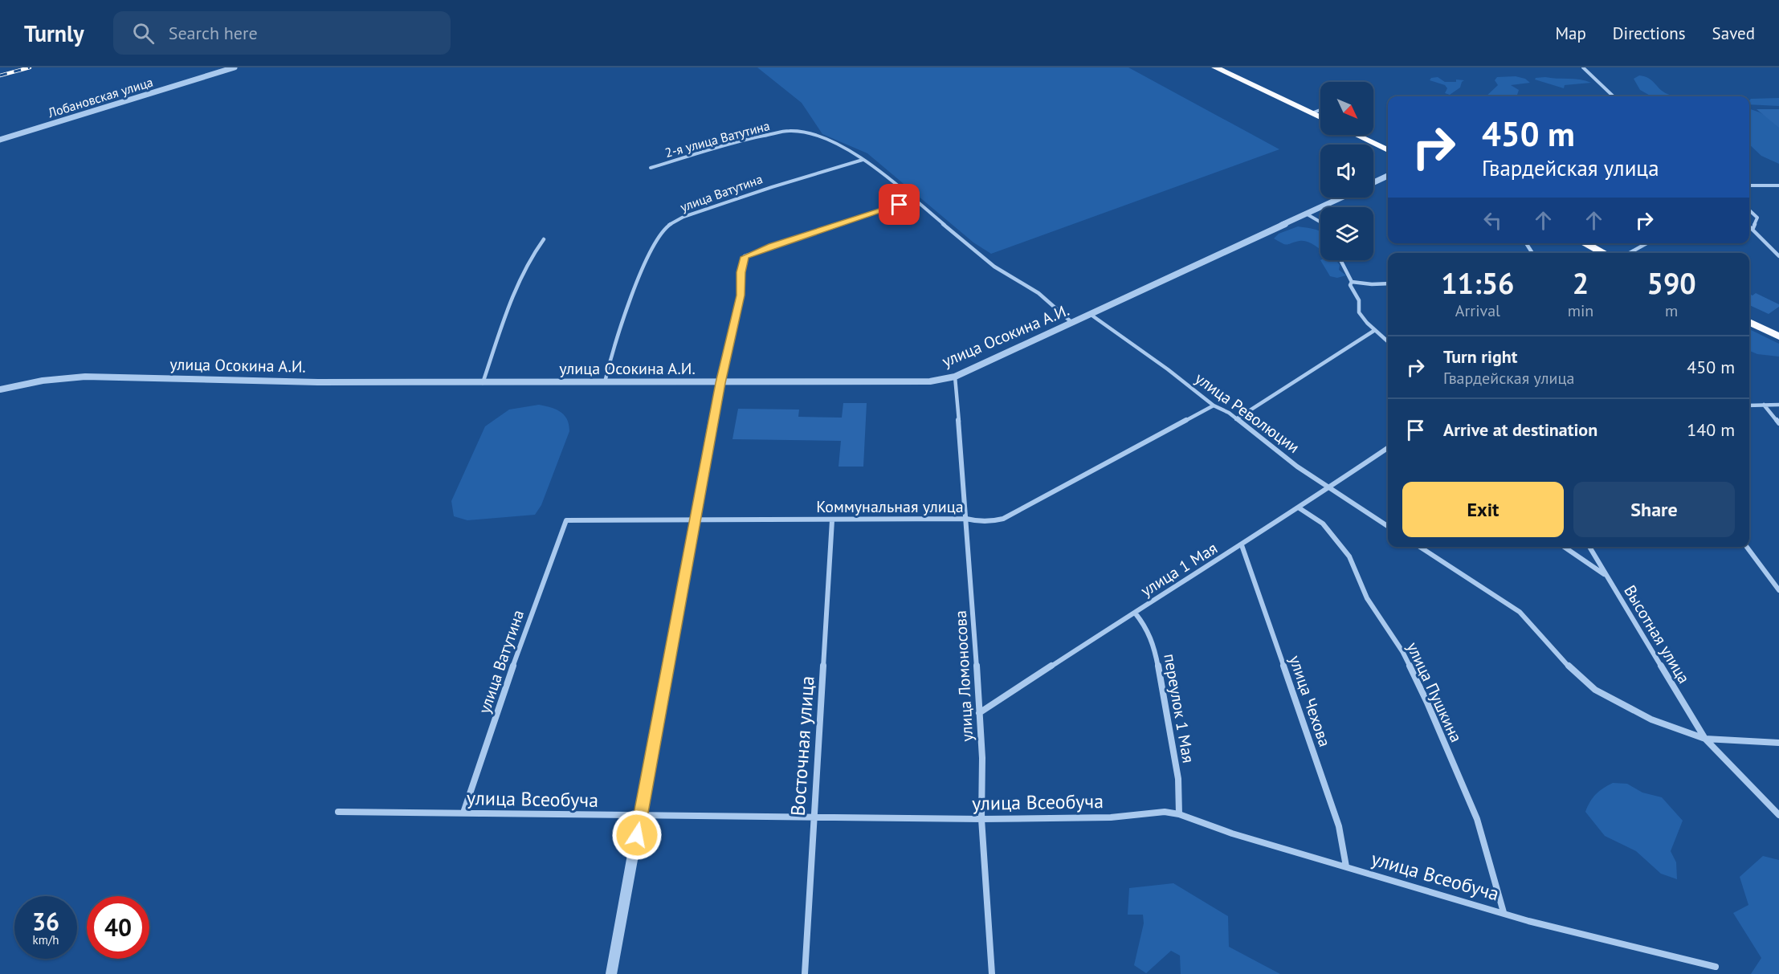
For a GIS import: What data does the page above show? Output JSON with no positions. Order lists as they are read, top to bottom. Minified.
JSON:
{"streets":{"street":["Лобановская улица","2-я улица Ватутина","улица Ватутина","улица Осокина А.И.","улица Революции","Коммунальная улица","улица 1 Мая","Высотная улица","улица Ломоносова","улица Пушкина","улица Чехова","переулок 1 Мая","Восточная улица","улица Всеобуча"]},"crossings":[["2-я улица Ватутина","улица Ватутина"],["улица Ватутина","улица Осокина А.И."],["улица Ватутина","Коммунальная улица"],["улица Ватутина","улица Всеобуча"],["улица Осокина А.И.","улица Революции"],["улица Осокина А.И.","улица Ломоносова"],["улица Революции","Коммунальная улица"],["улица Революции","улица 1 Мая"],["Коммунальная улица","улица Ломоносова"],["Коммунальная улица","Восточная улица"],["улица 1 Мая","улица Ломоносова"],["улица 1 Мая","улица Пушкина"],["улица 1 Мая","улица Чехова"],["улица 1 Мая","переулок 1 Мая"],["улица Ломоносова","улица Всеобуча"],["улица Пушкина","улица Всеобуча"],["улица Чехова","улица Всеобуча"],["переулок 1 Мая","улица Всеобуча"],["Восточная улица","улица Всеобуча"]],"north":"bottom right","page":{"header":"Turnly","search":"Search here","nav":["Map","Directions","Saved"],"turn":["450 m","Гвардейская улица"],"eta":["11:56","Arrival","2","min","590","m"],"list":[{"name":"Turn right","note":"Гвардейская улица","value":"450 m"},{"name":"Arrive at destination","value":"140 m"}],"buttons":["Exit","Share"],"speed":"36 km/h","limit":"40"}}
